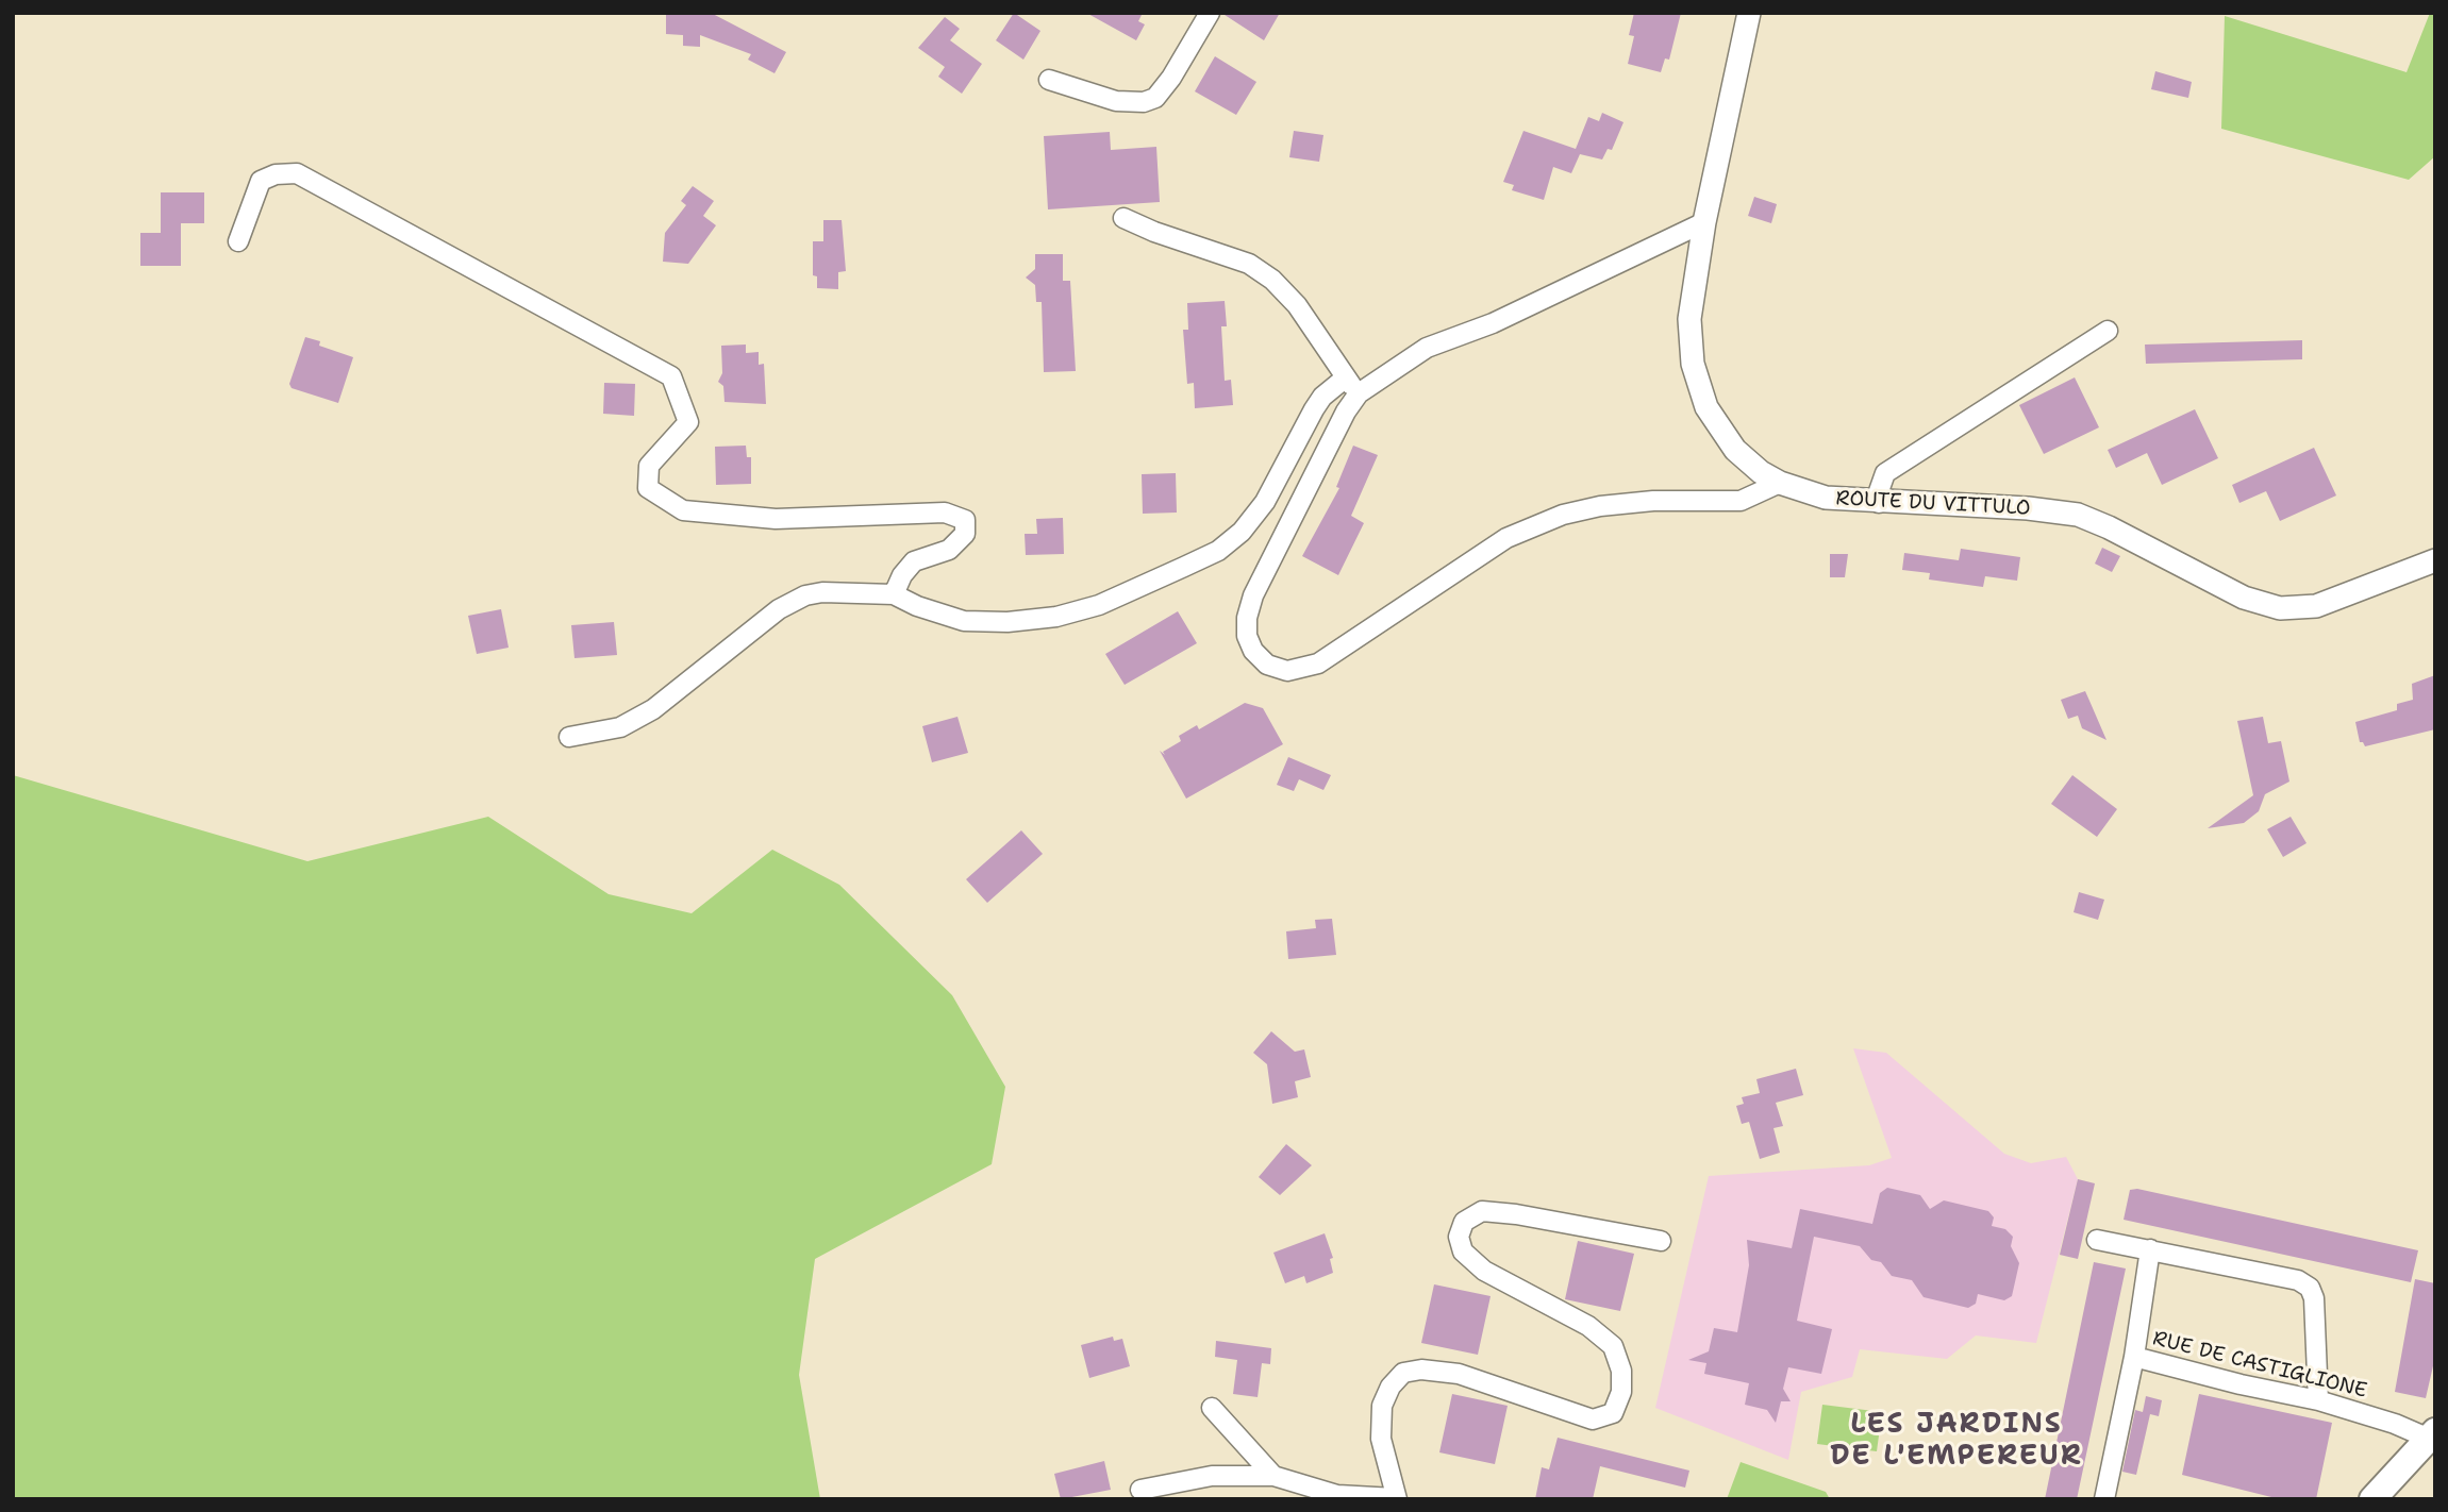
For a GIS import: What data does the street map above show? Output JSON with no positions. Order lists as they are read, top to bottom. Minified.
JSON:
{"streets":{"street":["ROUTE DU VITTULO","RUE DE CASTIGLIONE"]},"districts":["LES JARDINS DE L'EMPEREUR"]}
